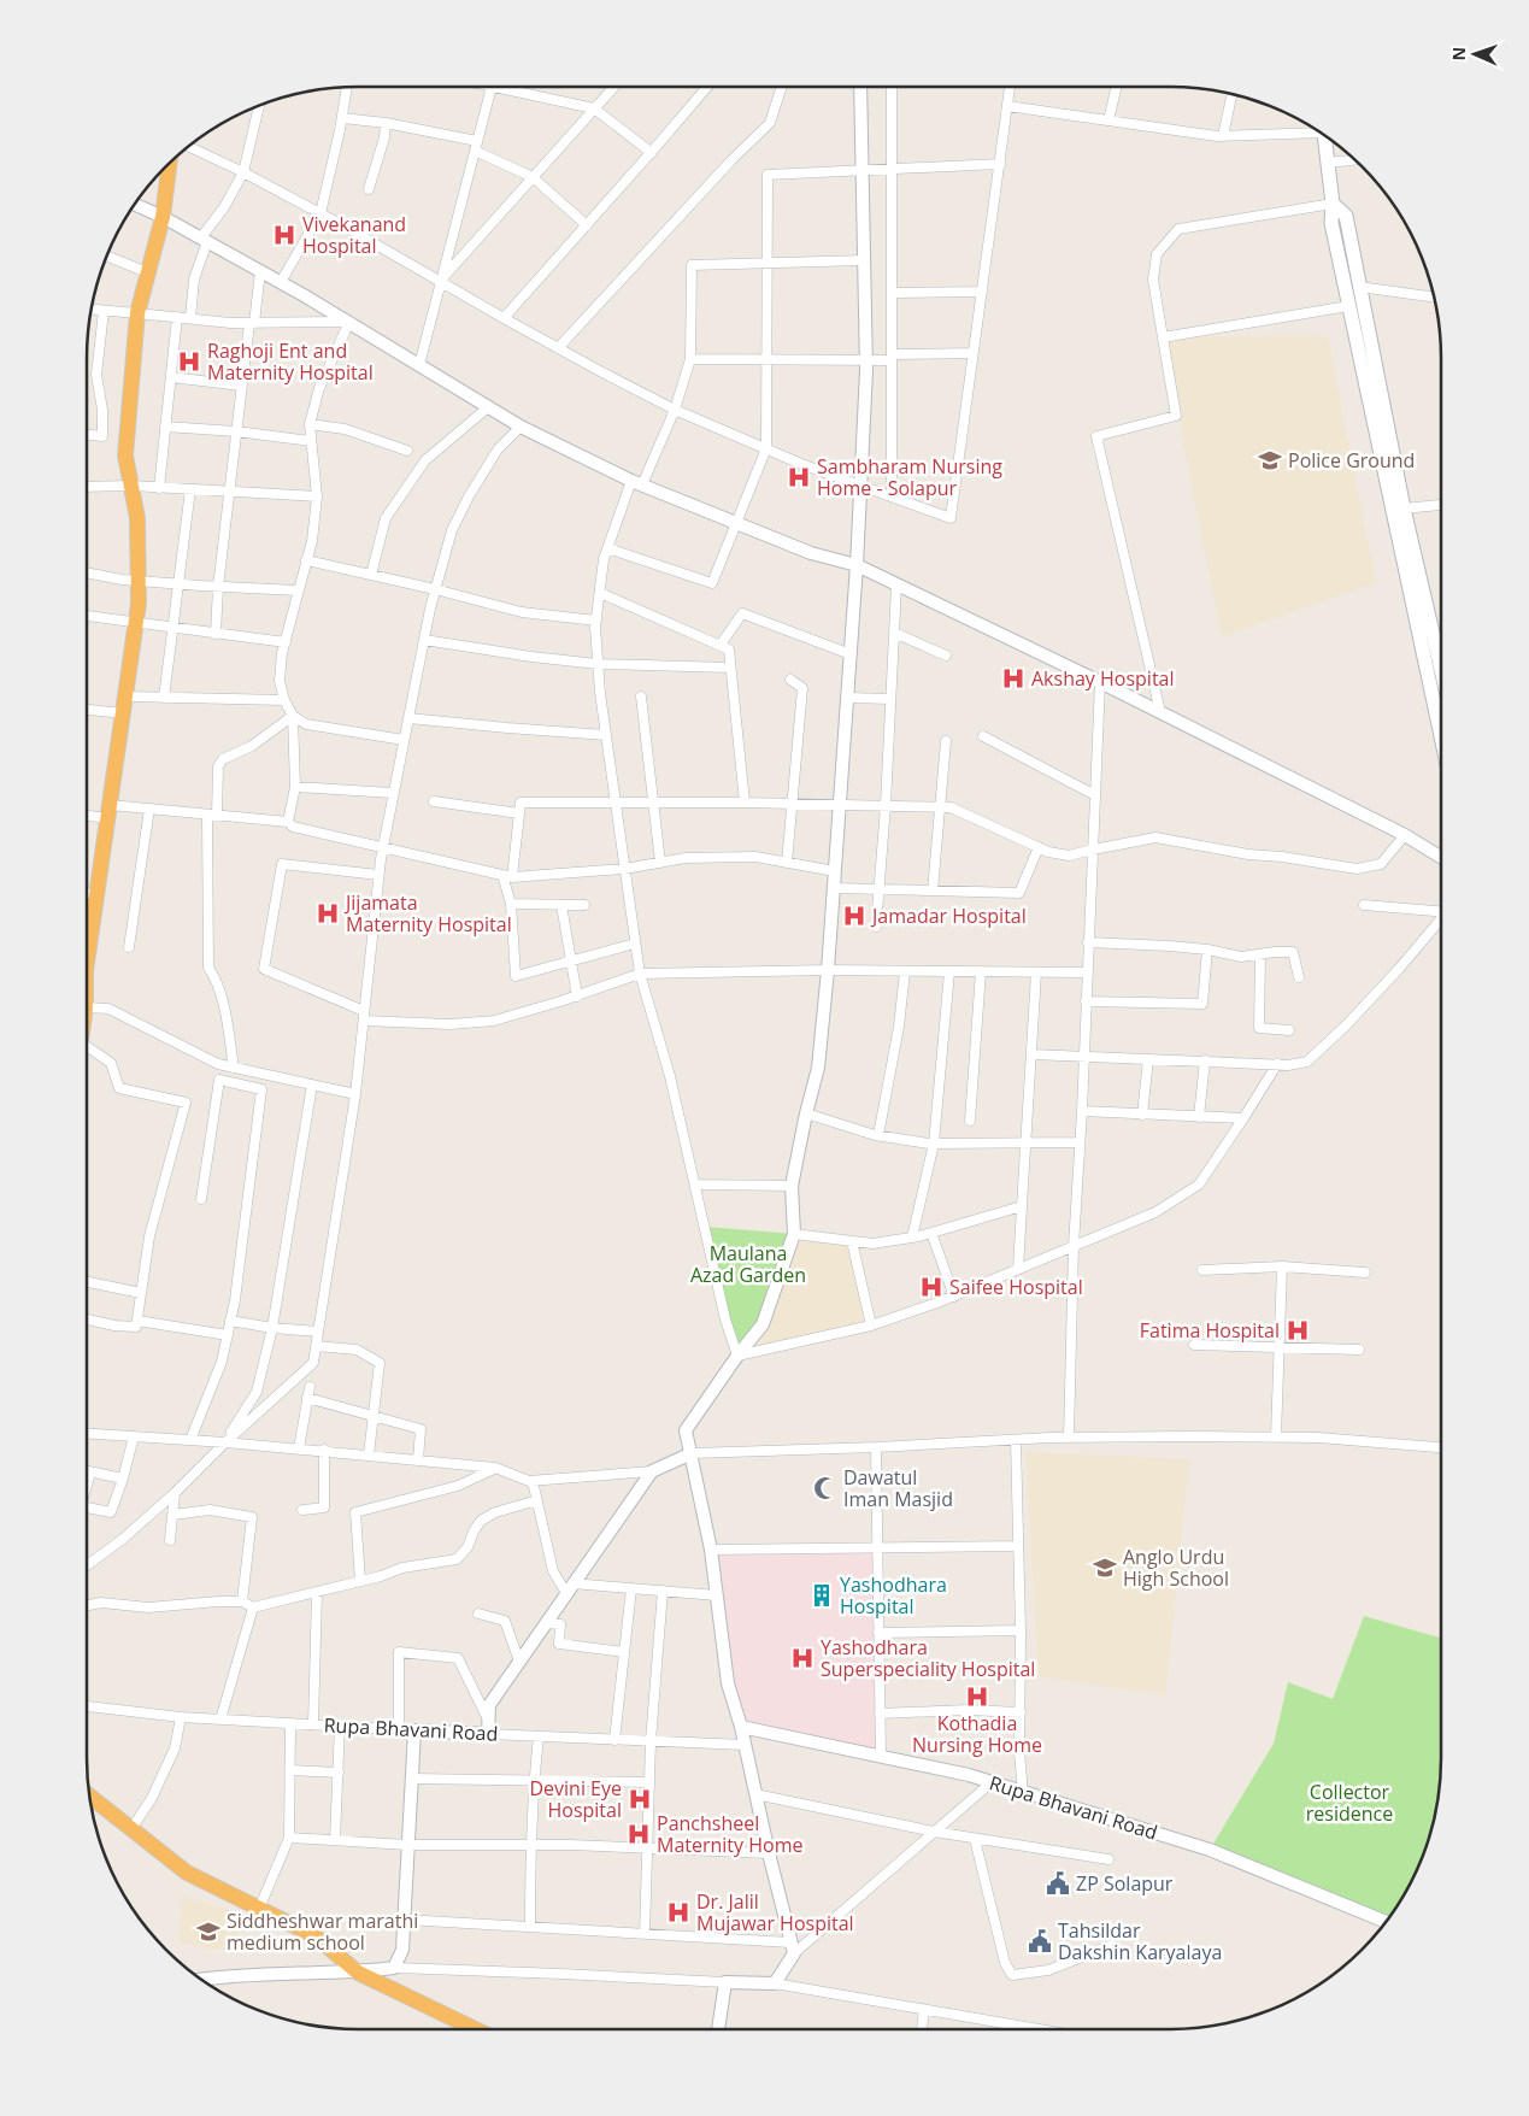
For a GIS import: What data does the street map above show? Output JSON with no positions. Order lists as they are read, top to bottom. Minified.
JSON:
{"streets":{"street":["Rupa Bhavani Road"]},"parks":["Maulana Azad Garden","Collector residence"],"places":{"hospital":["Vivekanand Hospital","Raghoji Ent and Maternity Hospital","Sambharam Nursing Home - Solapur","Akshay Hospital","Jijamata Maternity Hospital","Jamadar Hospital","Saifee Hospital","Fatima Hospital","Yashodhara Superspeciality Hospital","Kothadia Nursing Home","Devini Eye Hospital","Panchsheel Maternity Home","Dr. Jalil Mujawar Hospital"],"school or university":["Police Ground","Anglo Urdu High School","Siddheshwar marathi medium school"],"mosque":["Dawatul Iman Masjid"],"building":["Yashodhara Hospital"],"public building":["ZP Solapur","Tahsildar Dakshin Karyalaya"]},"north":"left"}
